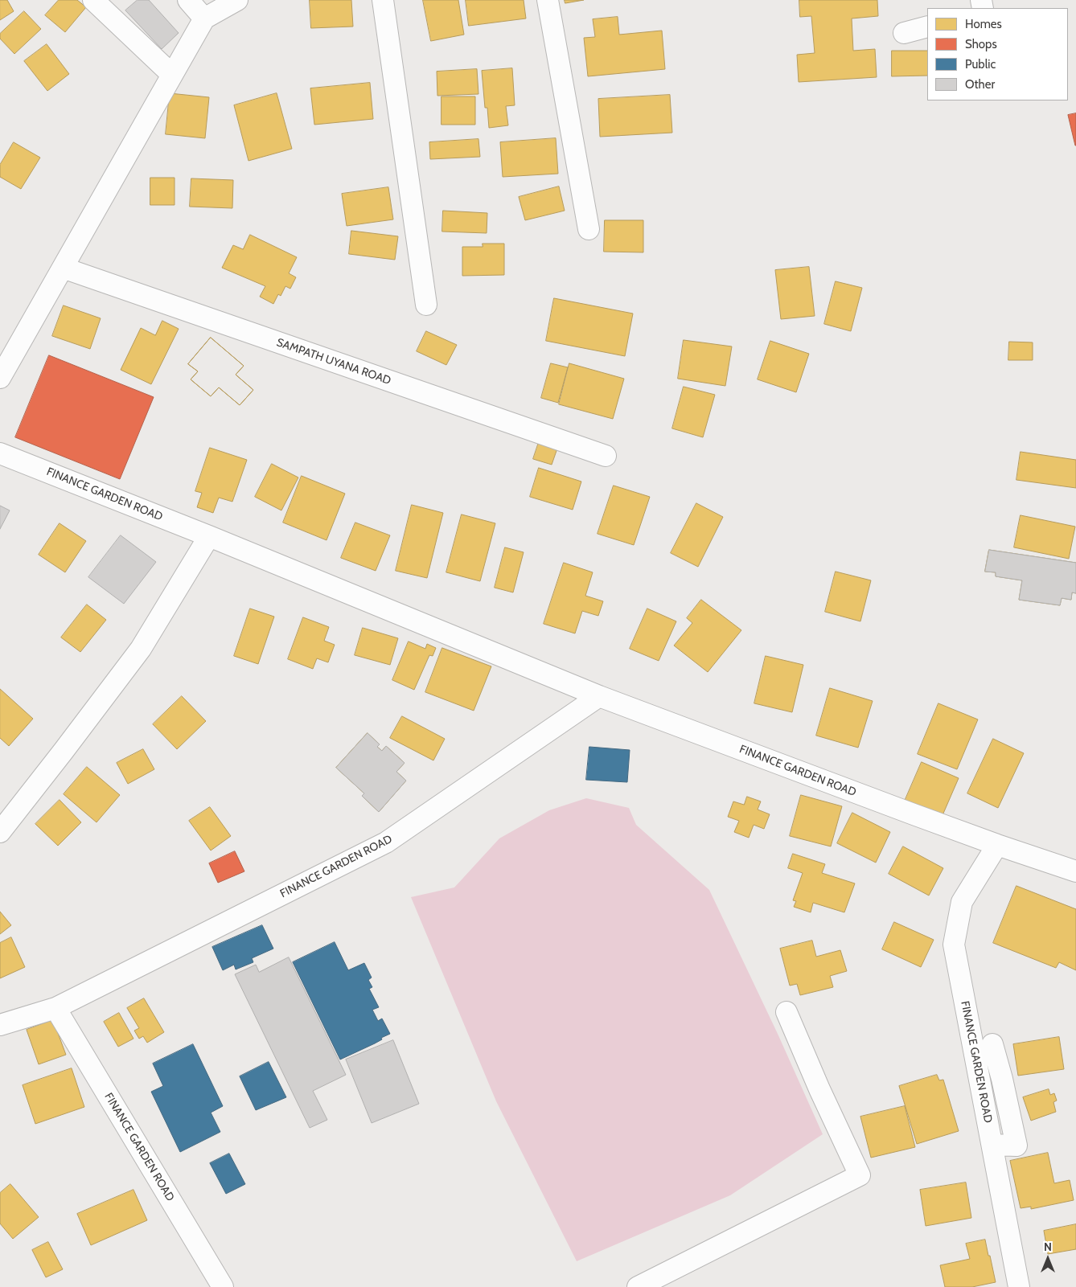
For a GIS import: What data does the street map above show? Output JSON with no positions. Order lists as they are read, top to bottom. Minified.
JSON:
{"streets":{"street":["SAMPATH UYANA ROAD","FINANCE GARDEN ROAD"]},"legend":["Homes","Shops","Public","Other"],"north":"top"}
